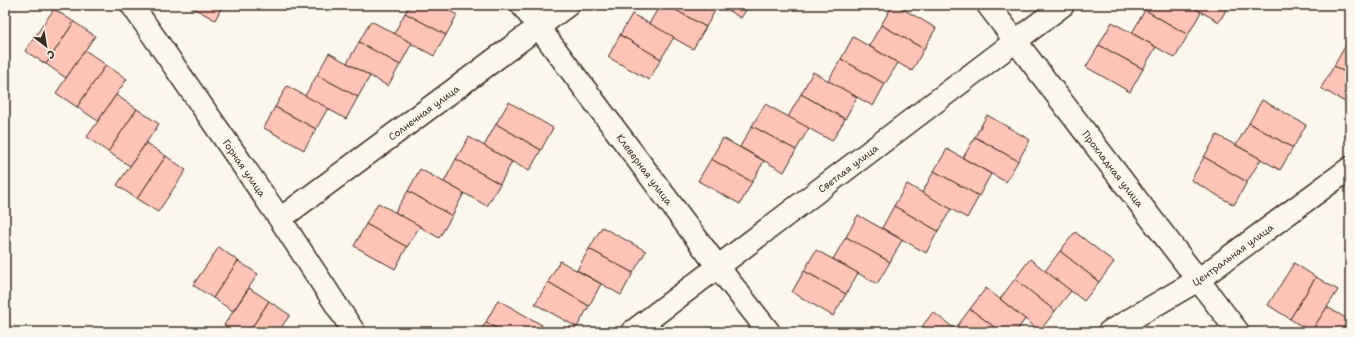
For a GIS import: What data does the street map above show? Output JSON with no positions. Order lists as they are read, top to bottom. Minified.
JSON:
{"streets":{"street":["Солнечная улица","Горная улица","Клеверная улица","Светлая улица","Прохладная улица","Центральная улица"]},"crossings":[["Солнечная улица","Горная улица"],["Солнечная улица","Клеверная улица"],["Клеверная улица","Светлая улица"],["Светлая улица","Прохладная улица"],["Прохладная улица","Центральная улица"]],"north":"bottom right"}
